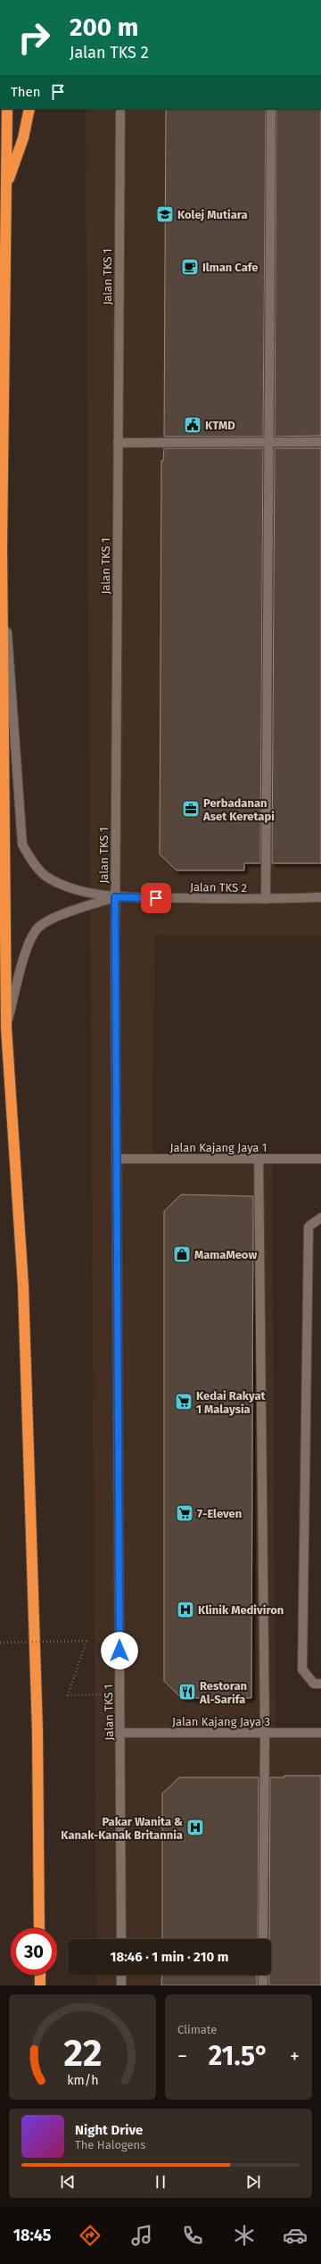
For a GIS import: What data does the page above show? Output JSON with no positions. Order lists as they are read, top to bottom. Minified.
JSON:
{"streets":{"street":["Jalan TKS 1","Jalan TKS 2","Jalan Kajang Jaya 1","Jalan Kajang Jaya 3"]},"crossings":[["Jalan TKS 1","Jalan TKS 2"],["Jalan TKS 1","Jalan Kajang Jaya 1"],["Jalan TKS 1","Jalan Kajang Jaya 3"]],"places":{"school or university":["Kolej Mutiara"],"cafe":["Ilman Cafe"],"public building":["KTMD"],"office":["Perbadanan Aset Keretapi"],"shop":["MamaMeow"],"supermarket":["Kedai Rakyat 1 Malaysia","7-Eleven"],"hospital":["Klinik Mediviron","Pakar Wanita & Kanak-Kanak Britannia"],"restaurant":["Restoran Al-Sarifa"]},"page":{"turn":["200 m","Jalan TKS 2"],"then":"Then","limit":"30","trip":"18:46 · 1 min · 210 m","tile":"Climate","heat":["−","21.5°","+"],"song":["Night Drive","The Halogens"],"tabs":"18:45","gauge":["22","km/h"]}}
